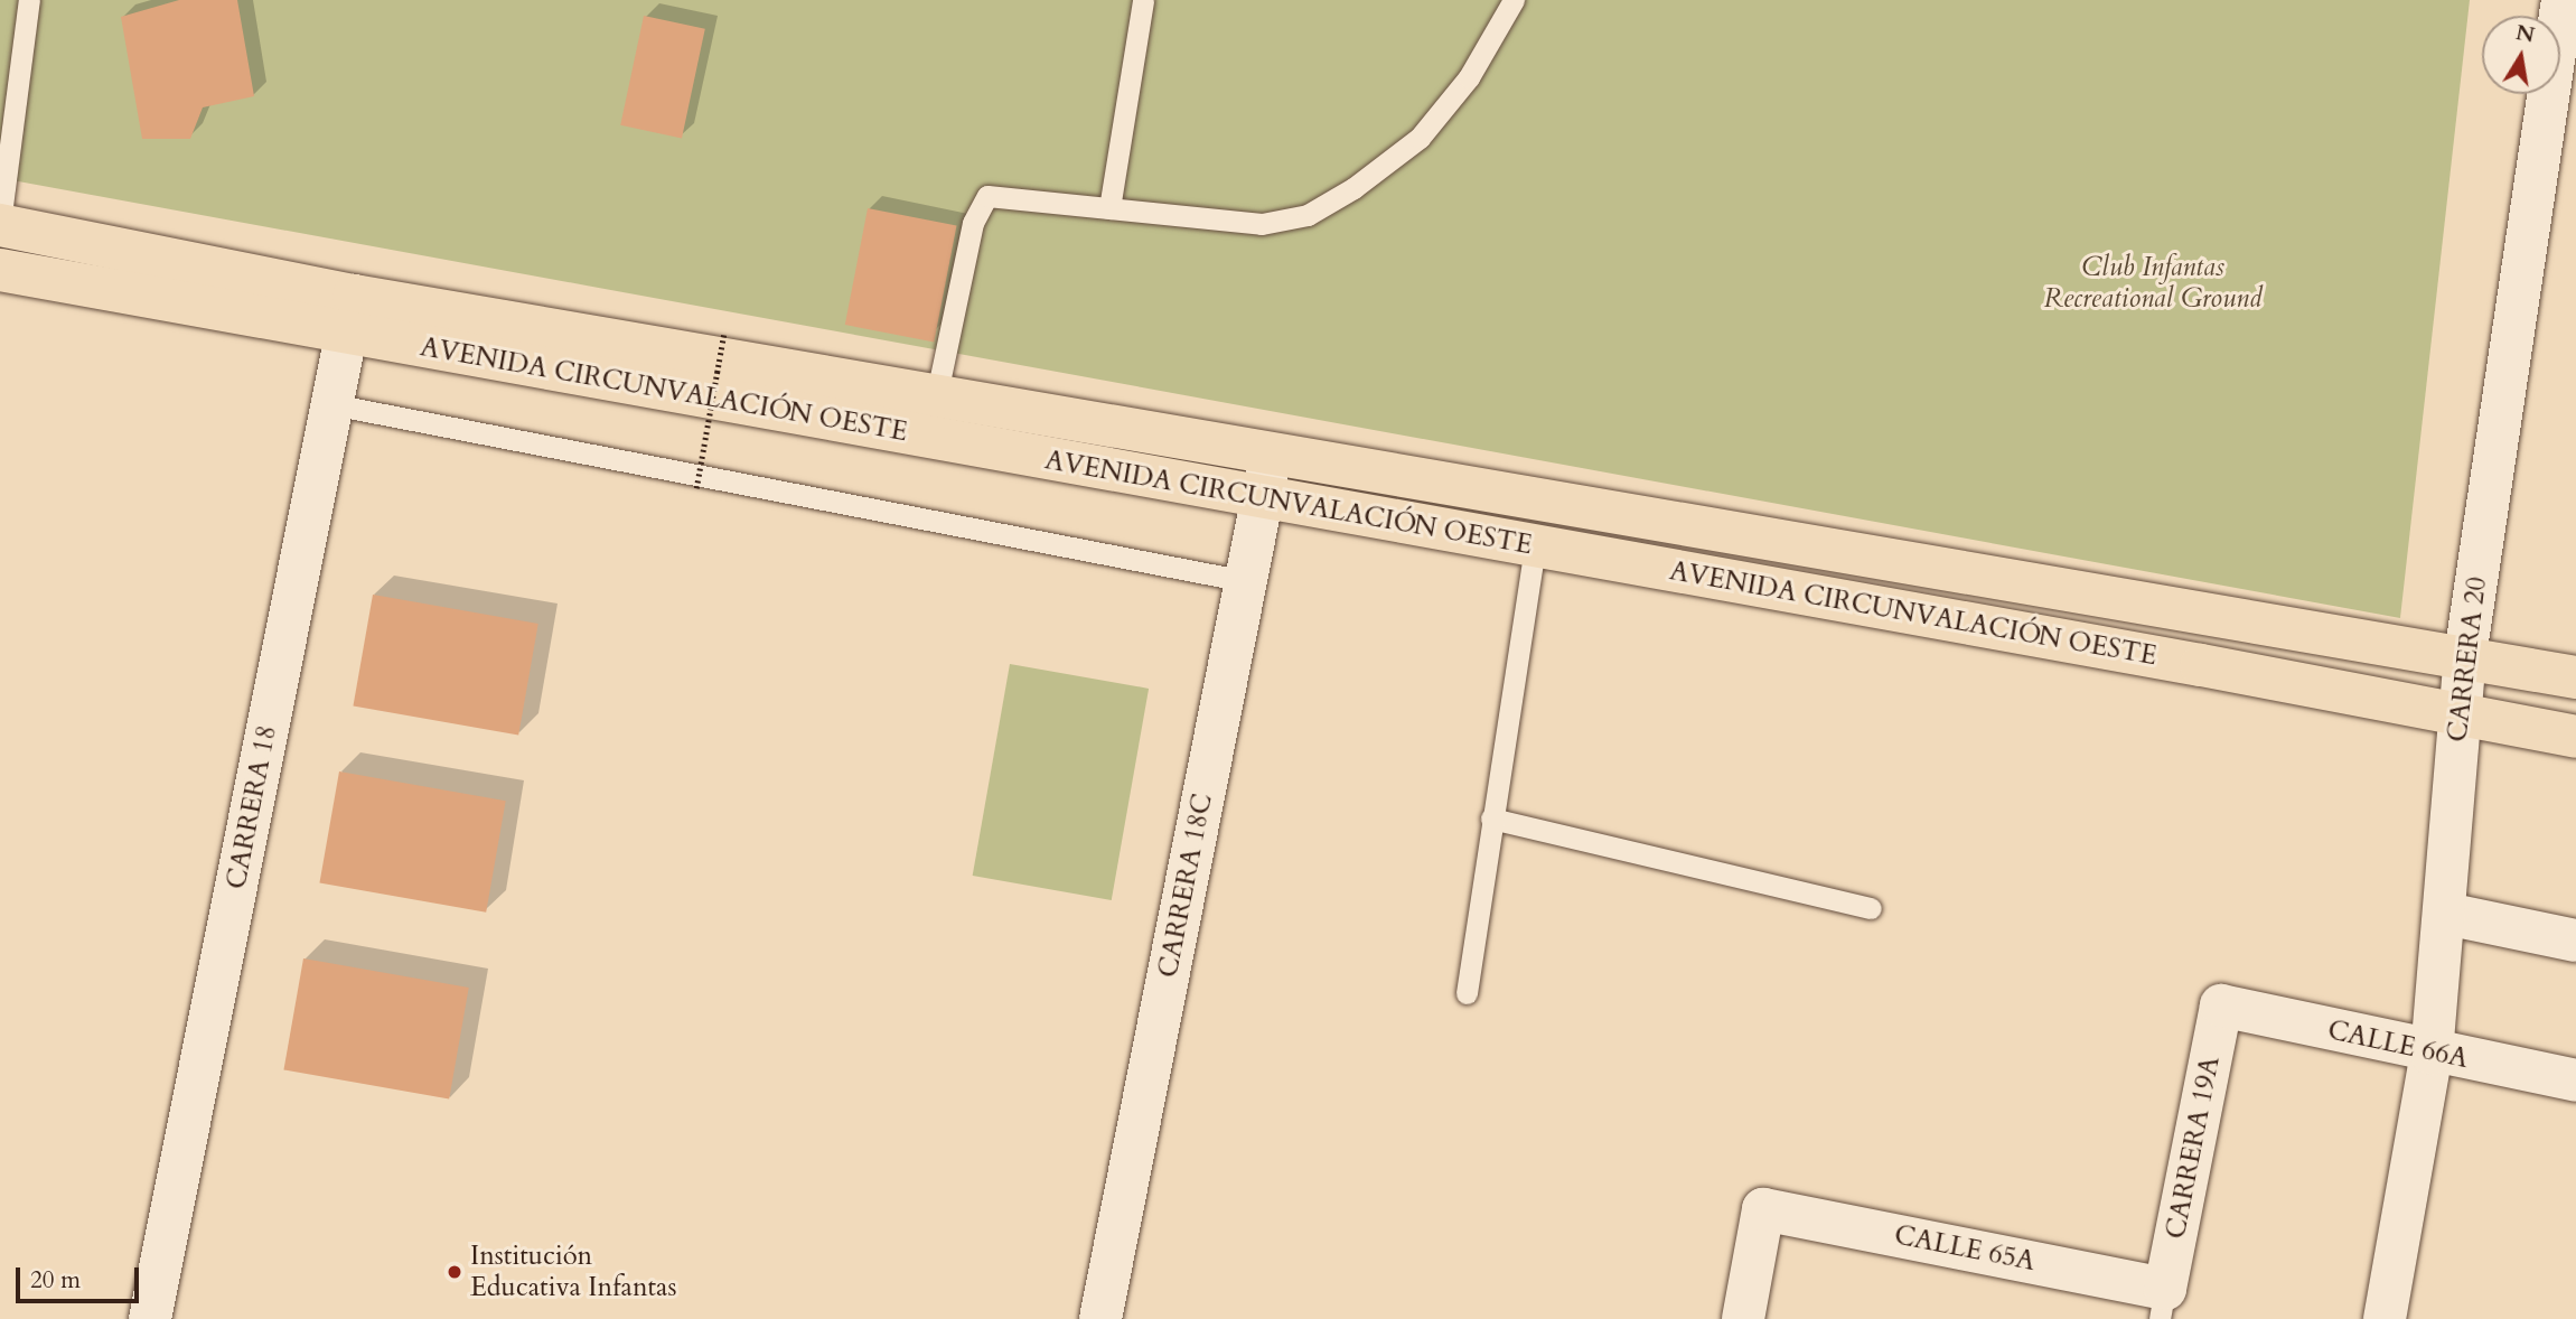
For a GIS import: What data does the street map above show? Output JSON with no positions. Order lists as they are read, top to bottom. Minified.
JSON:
{"streets":{"main road":["AVENIDA CIRCUNVALACIÓN OESTE"],"street":["CARRERA 20","CARRERA 18","CARRERA 18C","CALLE 66A","CARRERA 19A","CALLE 65A"]},"crossings":[["AVENIDA CIRCUNVALACIÓN OESTE","CARRERA 20"],["AVENIDA CIRCUNVALACIÓN OESTE","CARRERA 18"],["AVENIDA CIRCUNVALACIÓN OESTE","CARRERA 18C"],["CARRERA 20","CALLE 66A"],["CALLE 66A","CARRERA 19A"],["CARRERA 19A","CALLE 65A"]],"parks":["Club Infantas Recreational Ground"],"places":["Institución Educativa Infantas"],"scale_bar":"20 m","north":"top"}
